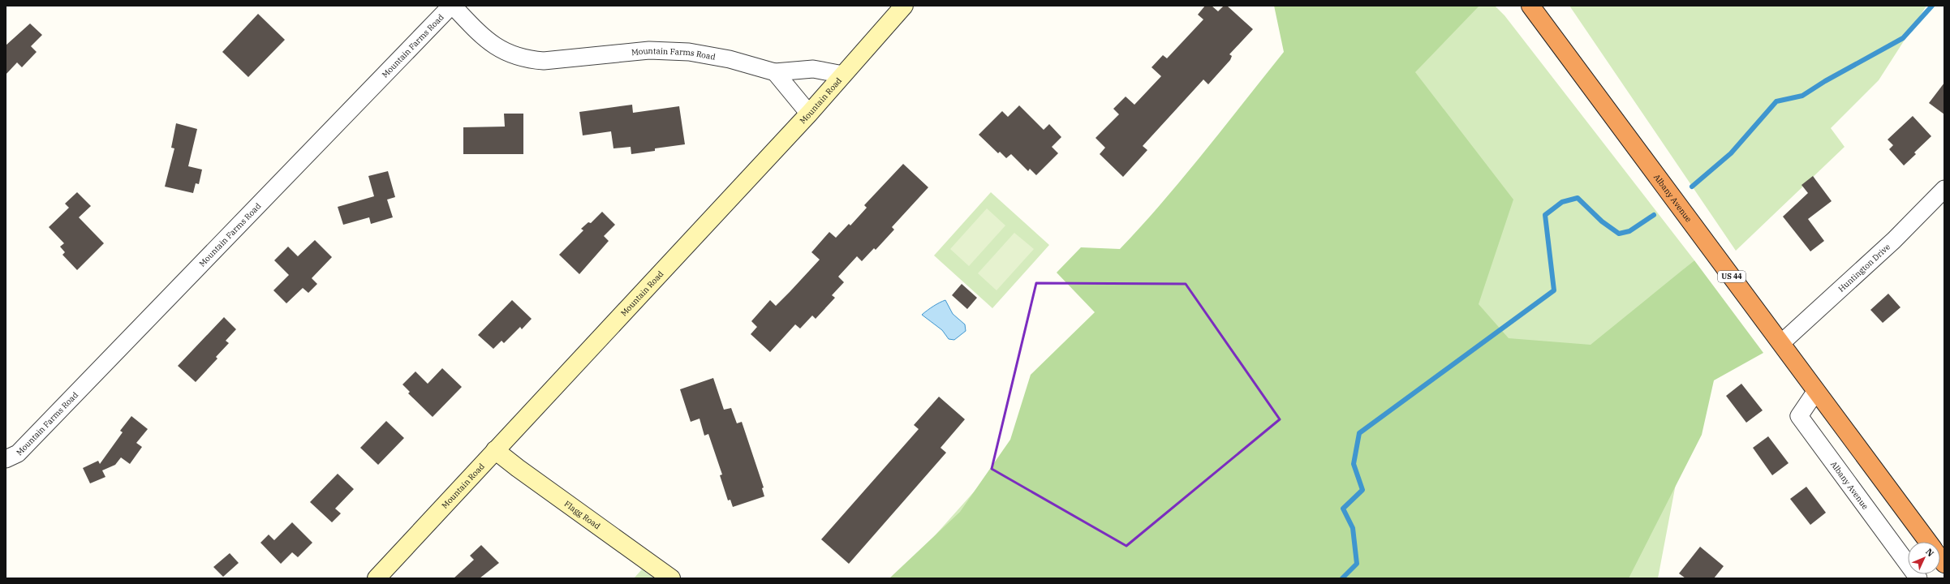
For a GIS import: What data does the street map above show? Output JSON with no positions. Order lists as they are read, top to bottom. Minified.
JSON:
{"streets":{"highway":["Albany Avenue","US 44"],"main road":["Mountain Road","Flagg Road"],"street":["Mountain Farms Road","Huntington Drive"]},"crossings":[["Mountain Farms Road","Mountain Road"],["Mountain Road","Flagg Road"],["Albany Avenue","Huntington Drive"]],"north":"top right"}
